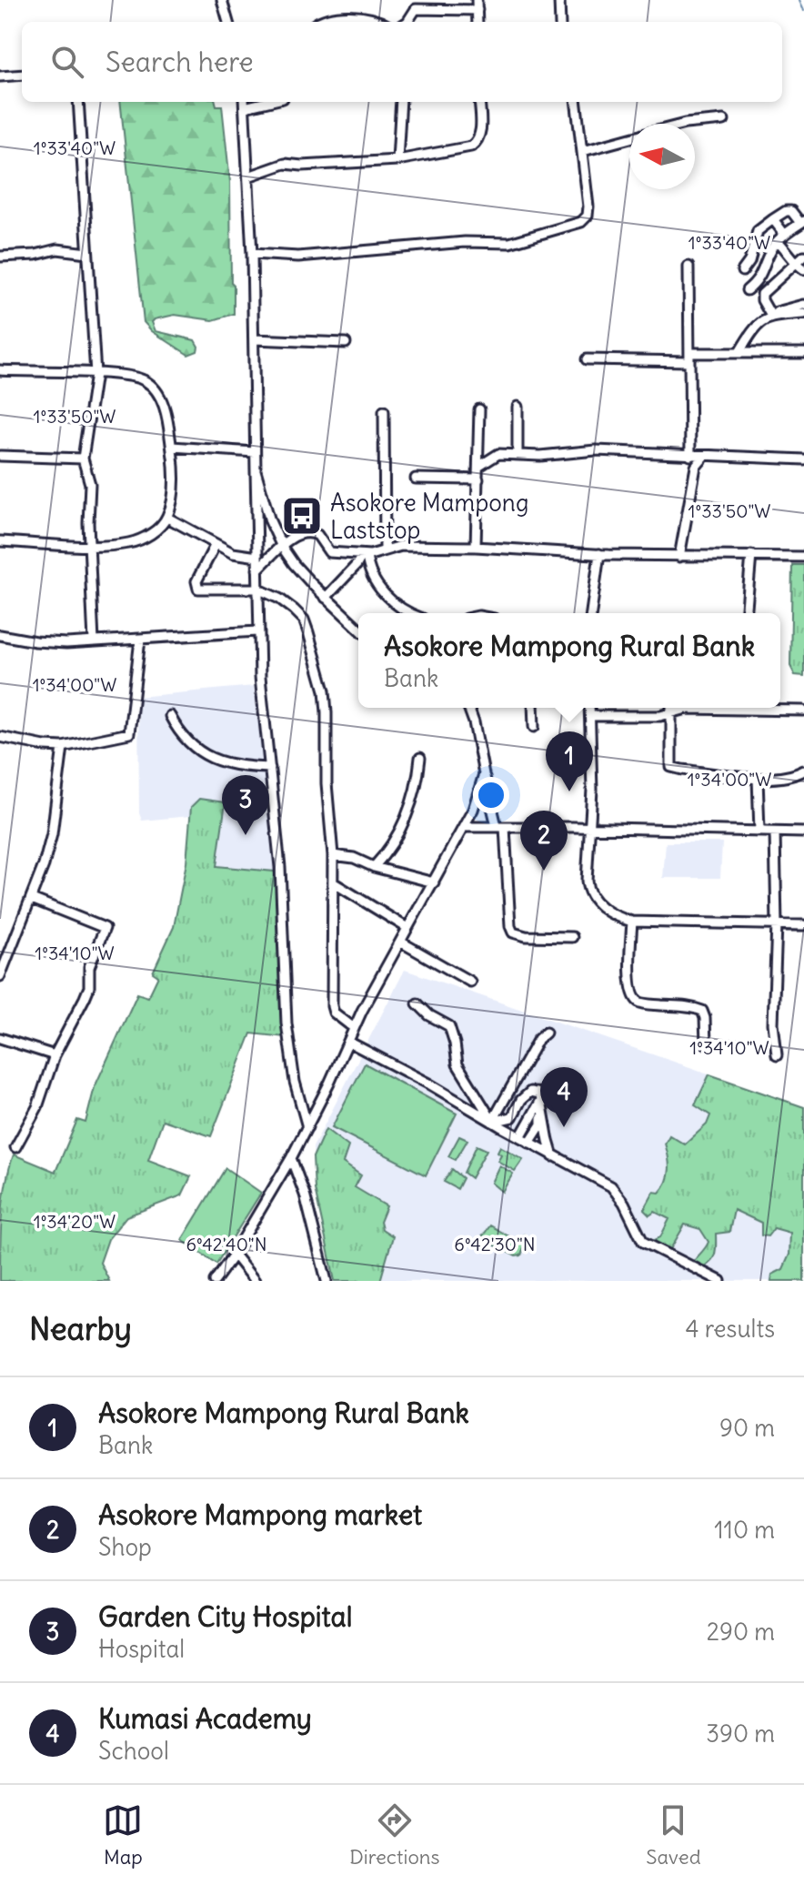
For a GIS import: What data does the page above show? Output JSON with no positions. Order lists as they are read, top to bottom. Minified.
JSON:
{"places":{"bus stop":["Asokore Mampong Laststop"]},"north":"left","page":{"search":"Search here","popup":["Asokore Mampong Rural Bank","Bank"],"pins":["1","3","2","4"],"heading":["Nearby","4 results"],"list":[{"mark":"1","name":"Asokore Mampong Rural Bank","note":"Bank","value":"90 m"},{"mark":"2","name":"Asokore Mampong market","note":"Shop","value":"110 m"},{"mark":"3","name":"Garden City Hospital","note":"Hospital","value":"290 m"},{"mark":"4","name":"Kumasi Academy","note":"School","value":"390 m"}],"nav":["Map","Directions","Saved"]},"coordinates":["1°33'40\"W","1°33'50\"W","1°34'00\"W","1°34'10\"W","1°34'20\"W","6°42'40\"N","6°42'30\"N"]}
